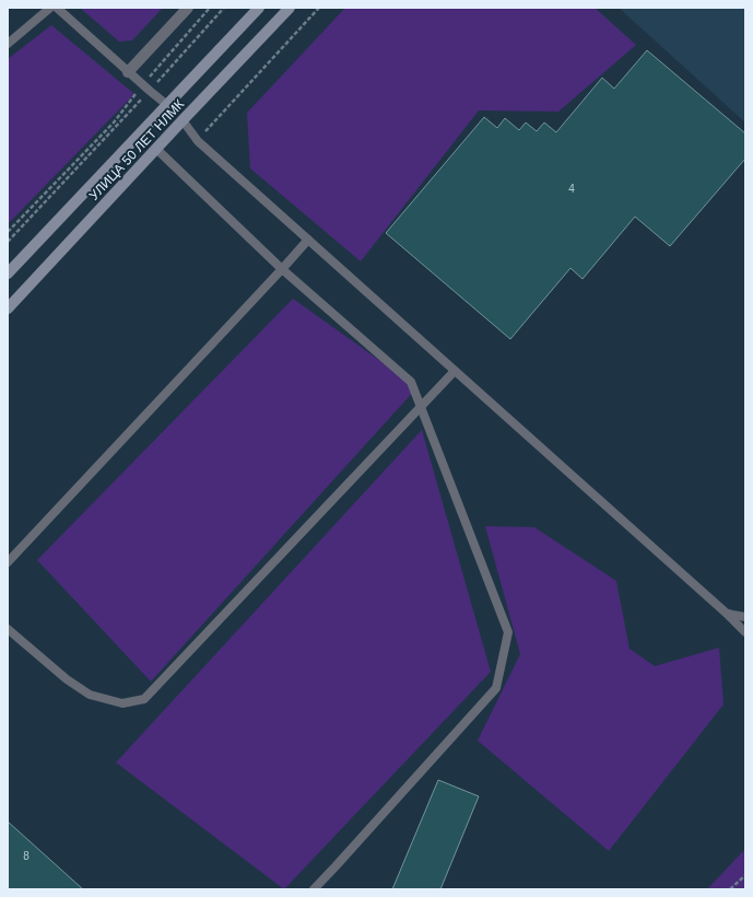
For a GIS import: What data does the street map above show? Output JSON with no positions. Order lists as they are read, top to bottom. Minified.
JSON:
{"streets":{"main road":["УЛИЦА 50 ЛЕТ НЛМК"]},"house_numbers":["4","8"]}
